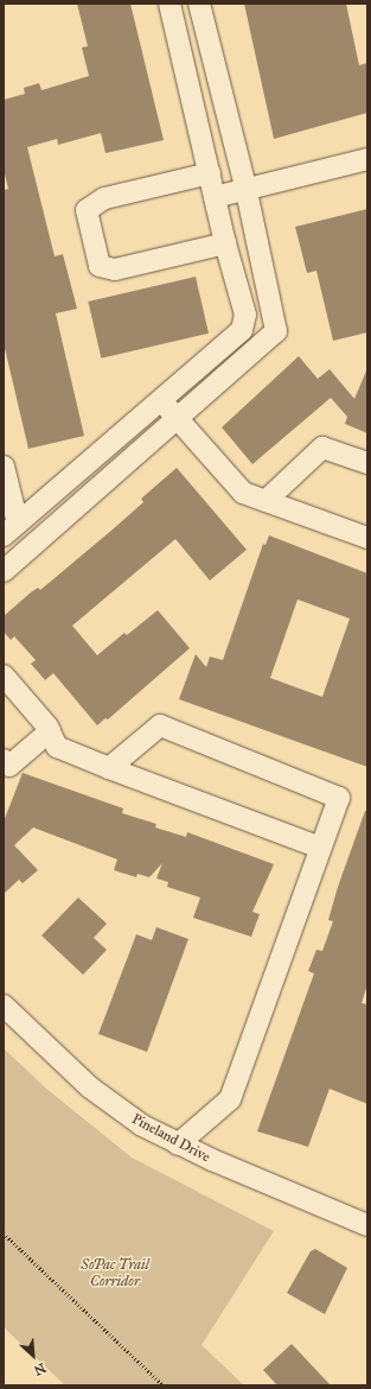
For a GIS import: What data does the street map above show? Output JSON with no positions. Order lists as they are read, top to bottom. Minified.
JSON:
{"streets":{"street":["Pineland Drive"]},"parks":["SoPac Trail Corridor"],"north":"bottom right"}
